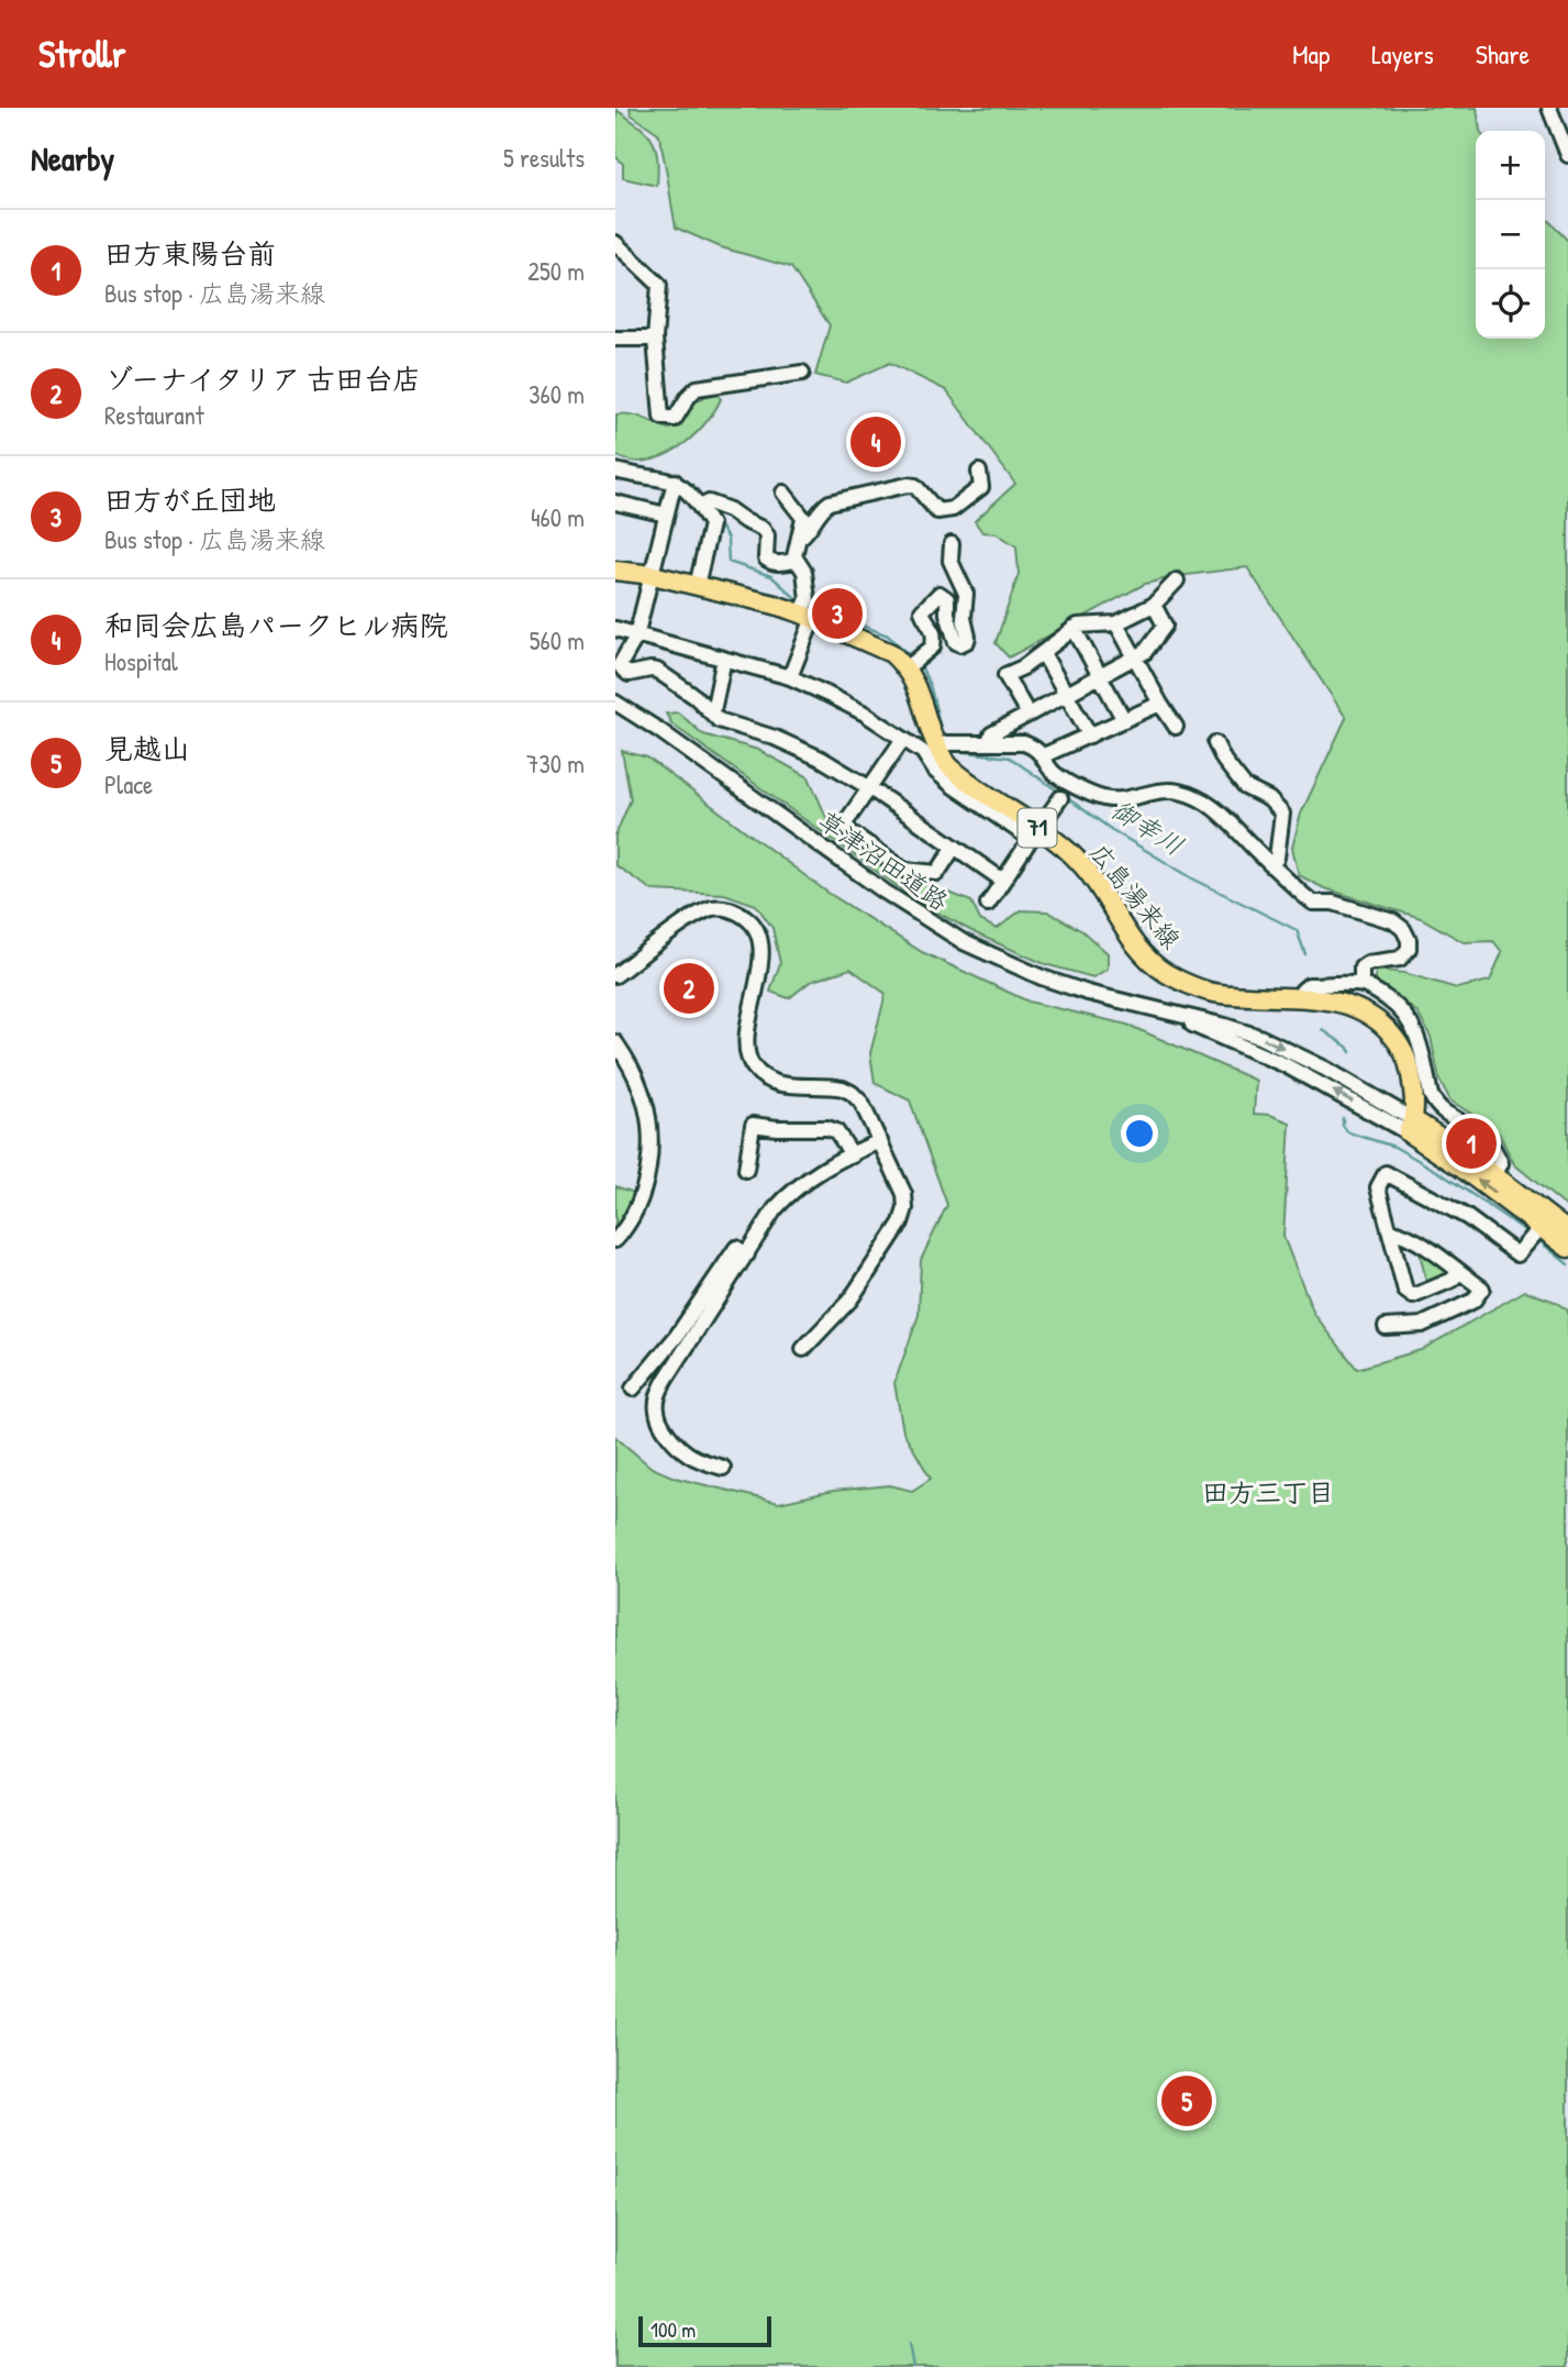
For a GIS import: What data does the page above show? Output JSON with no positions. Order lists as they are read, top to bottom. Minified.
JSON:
{"streets":{"main road":["71","広島湯来線"],"street":["草津沼田道路"]},"crossings":[["草津沼田道路","広島湯来線"]],"districts":["田方三丁目"],"water":["御幸川"],"scale_bar":"100 m","page":{"header":"Strollr","nav":["Map","Layers","Share"],"heading":["Nearby","5 results"],"map_buttons":["+","−"],"list":[{"mark":"1","name":"田方東陽台前","note":"Bus stop · 広島湯来線","value":"250 m"},{"mark":"2","name":"ゾーナイタリア 古田台店","note":"Restaurant","value":"360 m"},{"mark":"3","name":"田方が丘団地","note":"Bus stop · 広島湯来線","value":"460 m"},{"mark":"4","name":"和同会広島パークヒル病院","note":"Hospital","value":"560 m"},{"mark":"5","name":"見越山","note":"Place","value":"730 m"}],"pins":["4","3","2","1","5"],"scale":"100 m"}}
